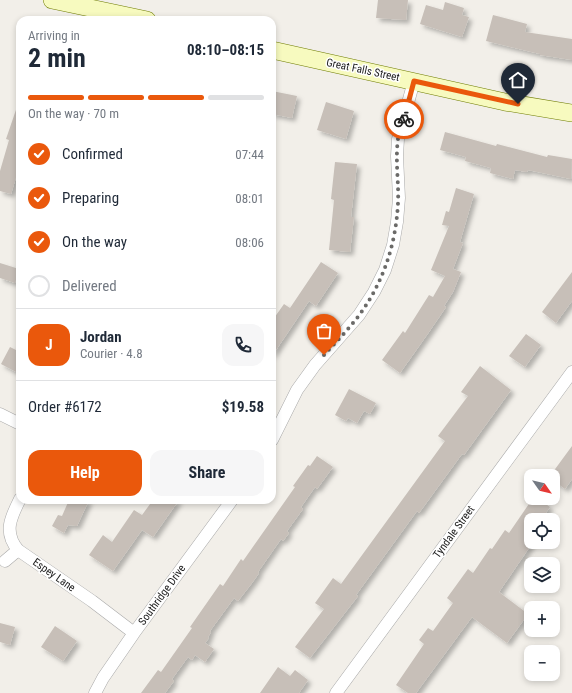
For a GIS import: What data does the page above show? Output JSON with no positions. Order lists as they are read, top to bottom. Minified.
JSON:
{"streets":{"main road":["Great Falls Street"],"street":["Tyndale Street","Espey Lane","Southridge Drive"]},"crossings":[["Espey Lane","Southridge Drive"]],"north":"bottom right","page":{"heading":["2 min","Arriving in","08:10–08:15"],"panel":["Jordan","Courier · 4.8","Order #6172","$19.58"],"bar":"On the way · 70 m","list":[["Confirmed","07:44"],["Preparing","08:01"],["On the way","08:06"],"Delivered"],"round":"J","buttons":["Help","Share"],"map_buttons":["+","−"]}}
